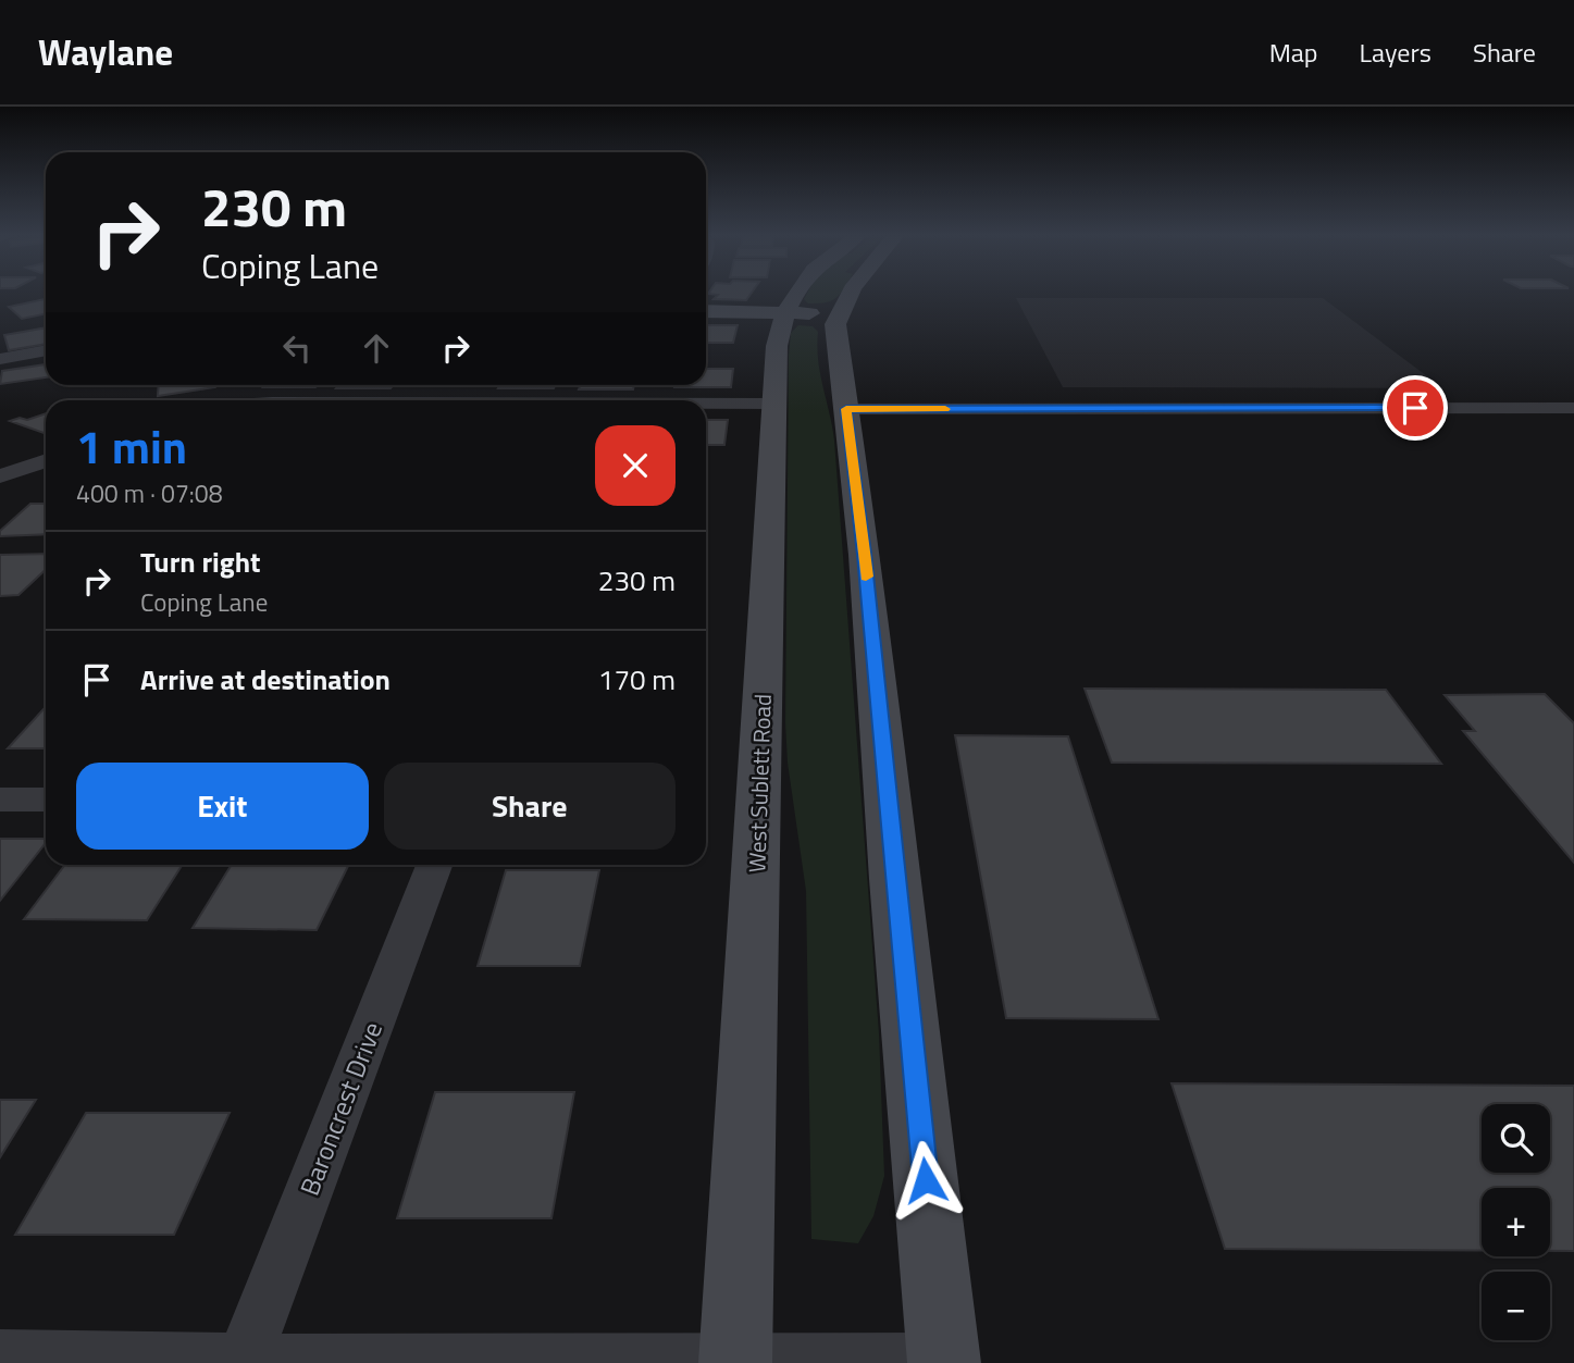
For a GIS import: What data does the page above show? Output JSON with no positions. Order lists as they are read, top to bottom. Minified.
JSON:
{"streets":{"main road":["West Sublett Road"],"street":["Baroncrest Drive"]},"page":{"header":"Waylane","nav":["Map","Layers","Share"],"turn":["230 m","Coping Lane"],"heading":["1 min","400 m · 07:08"],"list":[{"name":"Turn right","note":"Coping Lane","value":"230 m"},{"name":"Arrive at destination","value":"170 m"}],"buttons":["Exit","Share"],"map_buttons":["+","−"]}}
